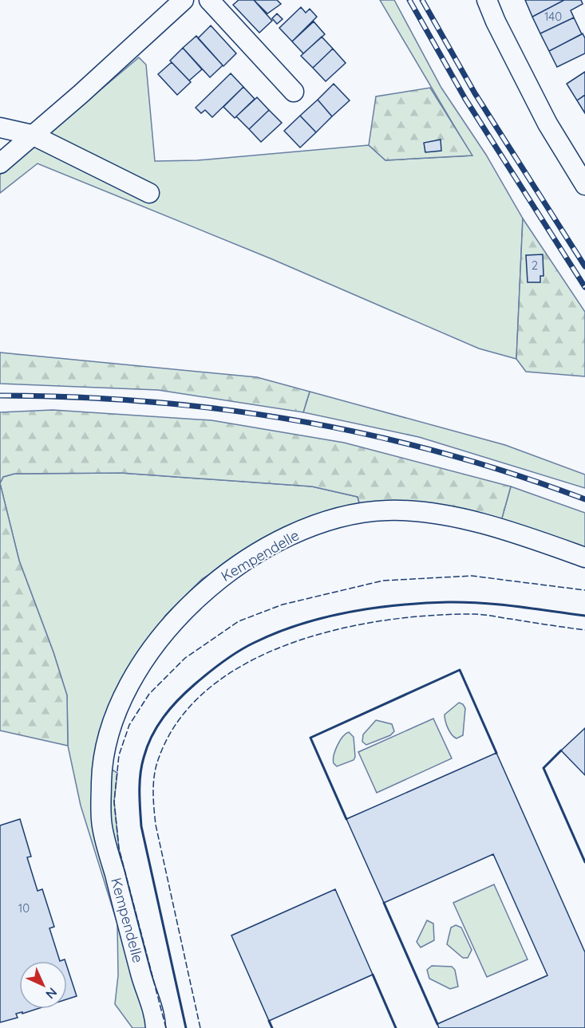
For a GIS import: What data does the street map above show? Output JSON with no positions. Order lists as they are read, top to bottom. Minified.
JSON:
{"streets":{"street":["Kempendelle"]},"house_numbers":["140","2","10"],"north":"bottom right"}
